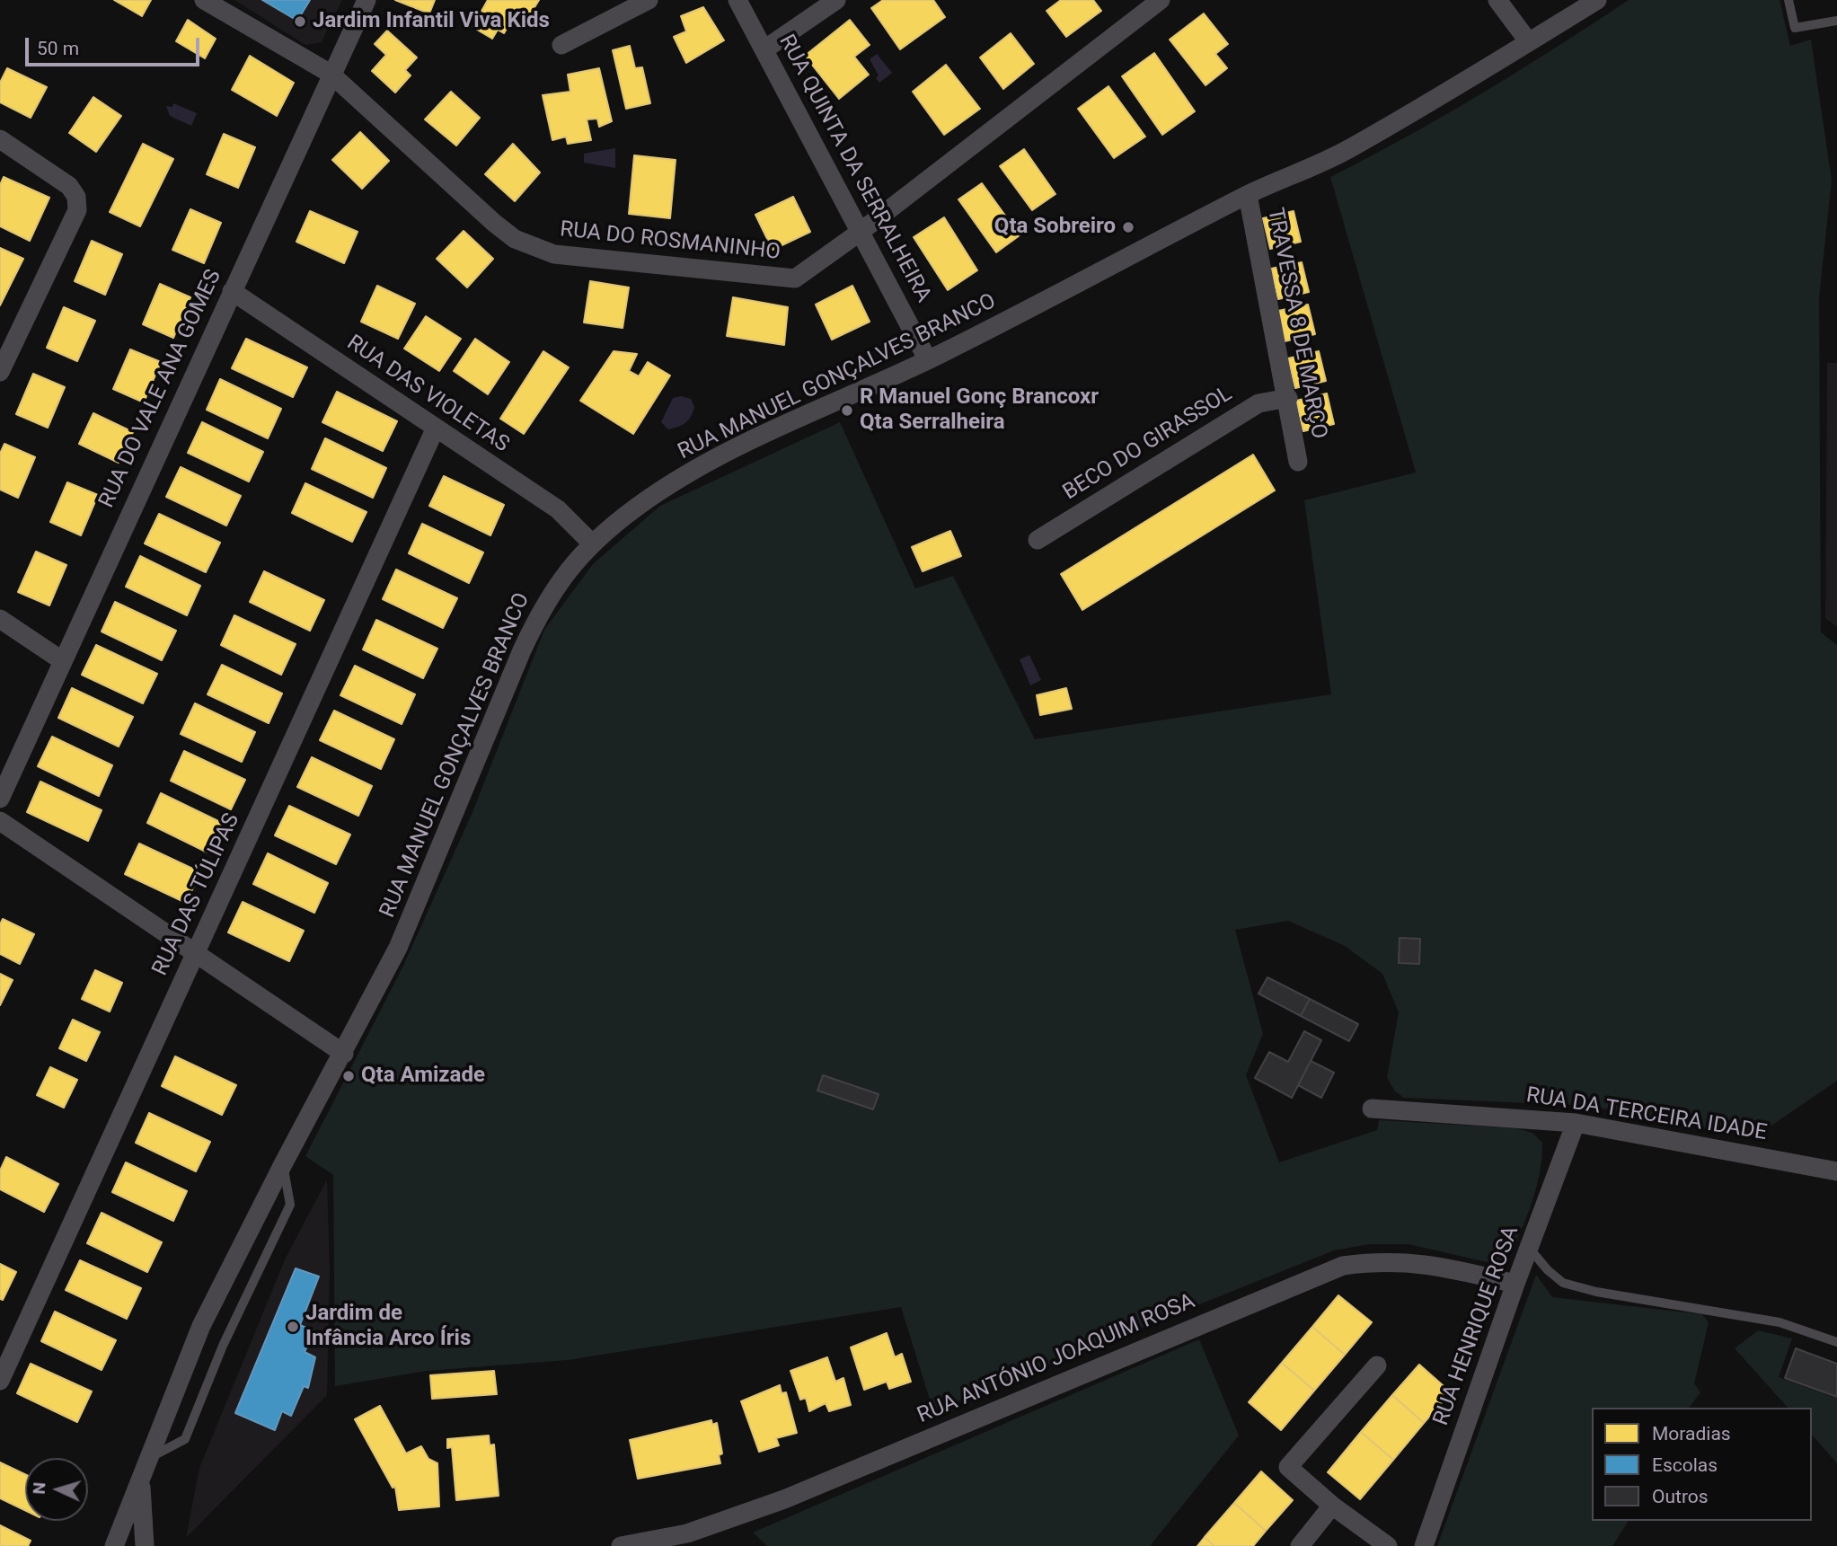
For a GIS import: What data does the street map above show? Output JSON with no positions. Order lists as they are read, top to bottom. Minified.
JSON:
{"streets":{"street":["RUA QUINTA DA SERRALHEIRA","RUA DO ROSMANINHO","TRAVESSA 8 DE MARÇO","RUA MANUEL GONÇALVES BRANCO","RUA DO VALE ANA GOMES","RUA DAS VIOLETAS","BECO DO GIRASSOL","RUA DAS TÚLIPAS","RUA DA TERCEIRA IDADE","RUA HENRIQUE ROSA","RUA ANTÓNIO JOAQUIM ROSA"]},"crossings":[["RUA QUINTA DA SERRALHEIRA","RUA DO ROSMANINHO"],["RUA QUINTA DA SERRALHEIRA","RUA MANUEL GONÇALVES BRANCO"],["RUA DO ROSMANINHO","RUA DO VALE ANA GOMES"],["TRAVESSA 8 DE MARÇO","RUA MANUEL GONÇALVES BRANCO"],["TRAVESSA 8 DE MARÇO","BECO DO GIRASSOL"],["RUA MANUEL GONÇALVES BRANCO","RUA DAS VIOLETAS"],["RUA DO VALE ANA GOMES","RUA DAS VIOLETAS"],["RUA DAS VIOLETAS","RUA DAS TÚLIPAS"],["RUA DA TERCEIRA IDADE","RUA HENRIQUE ROSA"],["RUA HENRIQUE ROSA","RUA ANTÓNIO JOAQUIM ROSA"]],"places":["Jardim Infantil Viva Kids","Qta Sobreiro","R Manuel Gonç Brancoxr Qta Serralheira","Qta Amizade","Jardim de Infância Arco Íris"],"legend":["Moradias","Escolas","Outros"],"scale_bar":"50 m","north":"left"}
